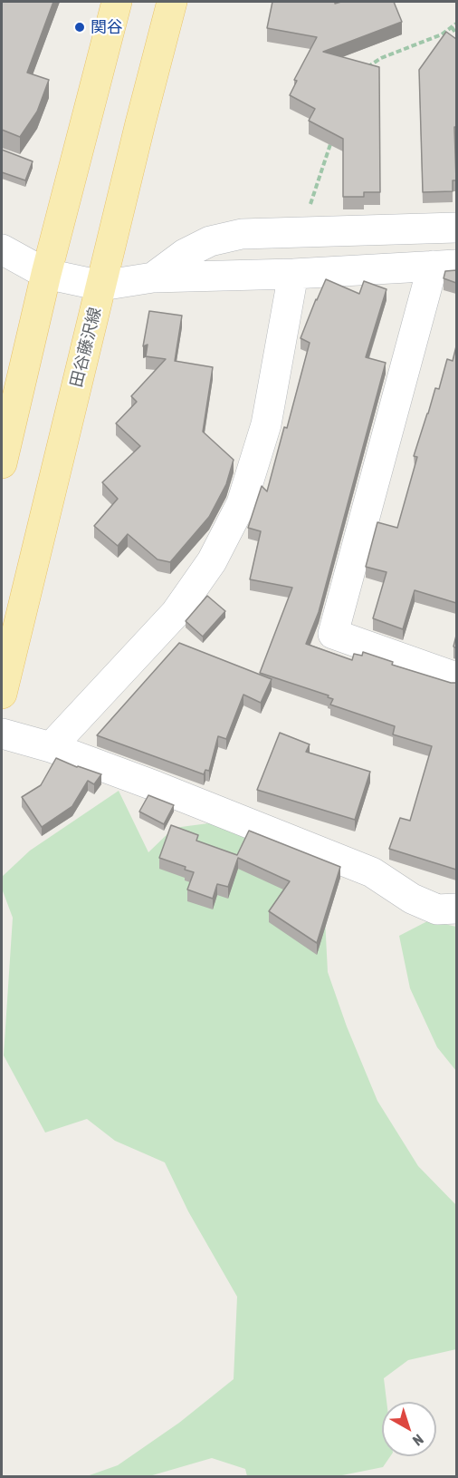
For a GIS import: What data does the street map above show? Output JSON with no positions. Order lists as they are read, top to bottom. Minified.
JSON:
{"streets":{"main road":["田谷藤沢線"]},"places":["関谷"],"north":"bottom right"}
